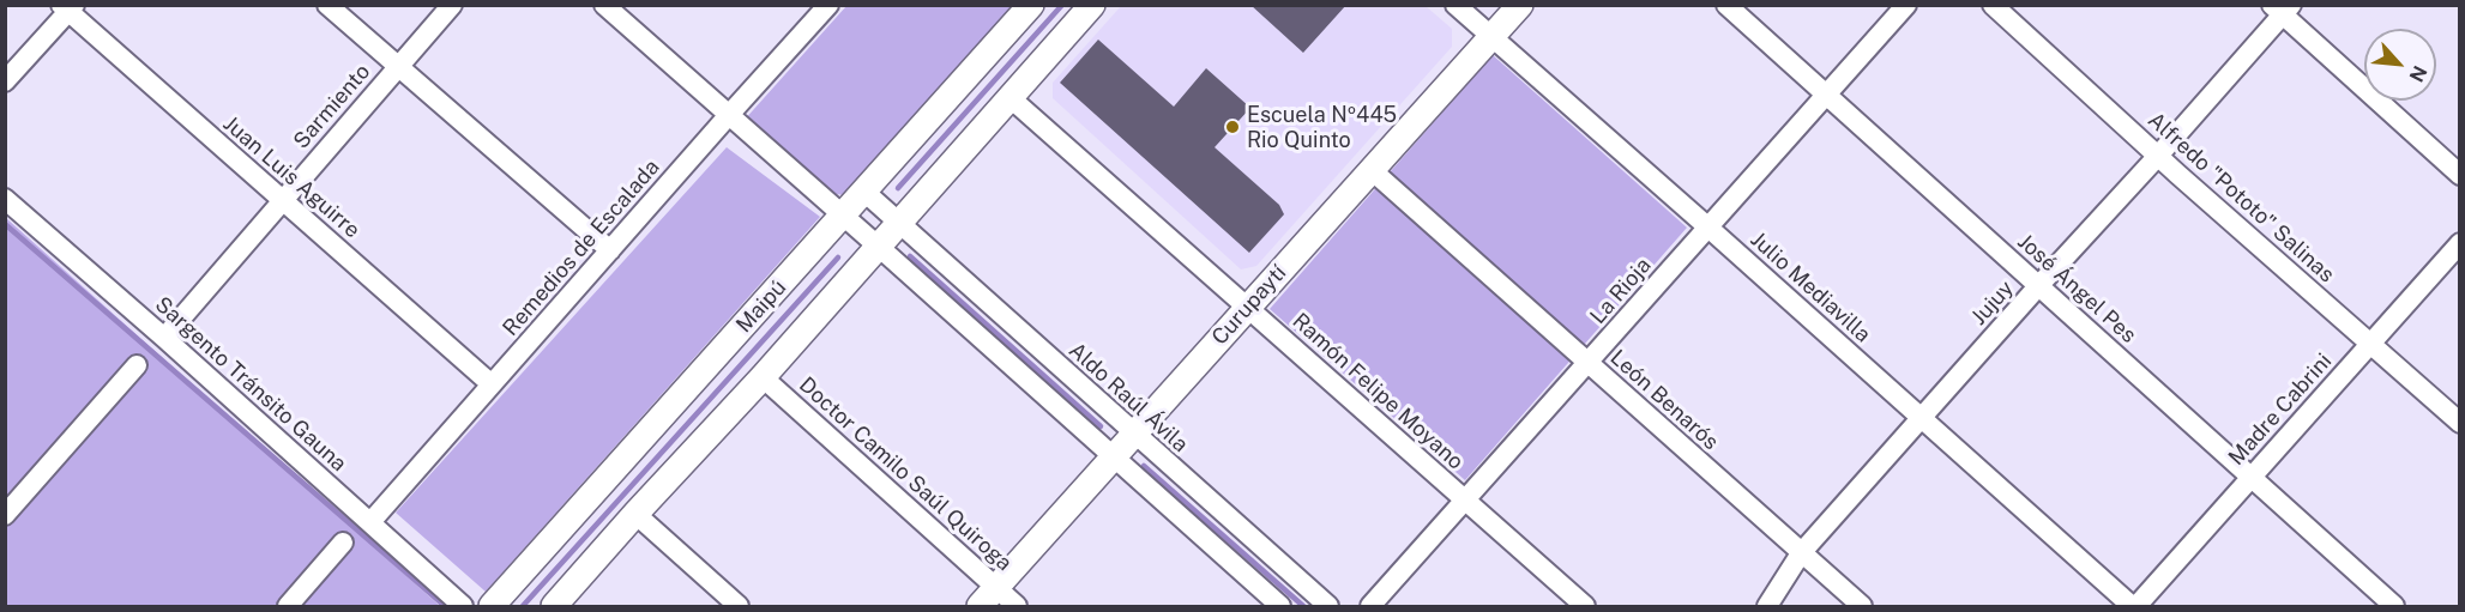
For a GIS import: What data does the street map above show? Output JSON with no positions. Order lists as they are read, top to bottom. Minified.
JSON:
{"streets":{"street":["Sarmiento","Juan Luis Aguirre","Alfredo \"Pototo\" Salinas","Remedios de Escalada","Julio Mediavilla","José Ángel Pes","La Rioja","Jujuy","Curupaytí","Maipú","Sargento Tránsito Gauna","Ramón Felipe Moyano","Aldo Raúl Ávila","León Benarós","Madre Cabrini","Doctor Camilo Saúl Quiroga"]},"crossings":[["Sarmiento","Juan Luis Aguirre"],["Sarmiento","Sargento Tránsito Gauna"],["Juan Luis Aguirre","Remedios de Escalada"],["Alfredo \"Pototo\" Salinas","Jujuy"],["Alfredo \"Pototo\" Salinas","Madre Cabrini"],["Remedios de Escalada","Sargento Tránsito Gauna"],["Julio Mediavilla","La Rioja"],["Julio Mediavilla","Jujuy"],["Julio Mediavilla","Curupaytí"],["Julio Mediavilla","Madre Cabrini"],["José Ángel Pes","La Rioja"],["José Ángel Pes","Jujuy"],["José Ángel Pes","Madre Cabrini"],["La Rioja","Ramón Felipe Moyano"],["La Rioja","León Benarós"],["Jujuy","León Benarós"],["Curupaytí","Ramón Felipe Moyano"],["Curupaytí","Aldo Raúl Ávila"],["Curupaytí","León Benarós"],["Curupaytí","Doctor Camilo Saúl Quiroga"],["Maipú","Aldo Raúl Ávila"]],"places":["Escuela Nº445 Rio Quinto"],"north":"bottom right"}
